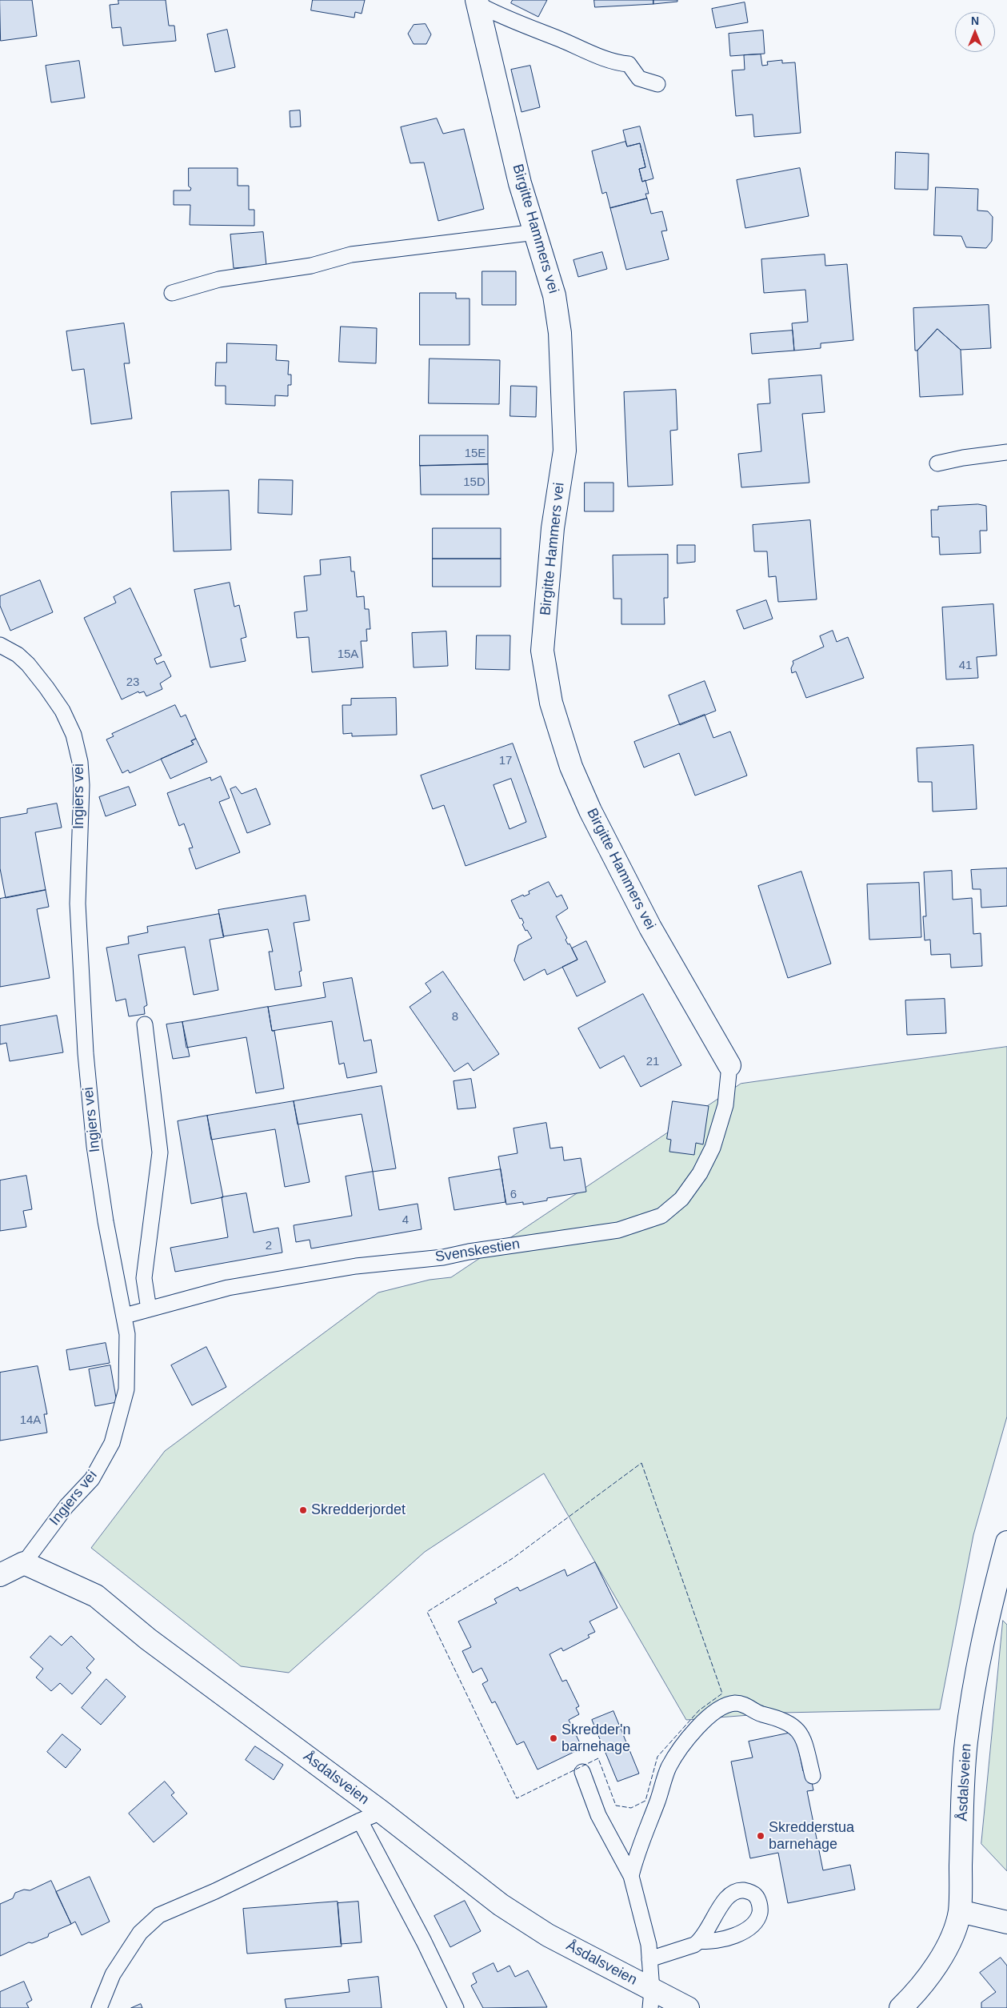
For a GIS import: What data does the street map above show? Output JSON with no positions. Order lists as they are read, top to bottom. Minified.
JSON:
{"streets":{"street":["Birgitte Hammers vei","Ingiers vei","Åsdalsveien"],"lane":["Svenskestien"]},"crossings":[["Birgitte Hammers vei","Svenskestien"],["Ingiers vei","Svenskestien"],["Ingiers vei","Åsdalsveien"]],"places":["Skredderjordet","Skredder'n barnehage","Skredderstua barnehage"],"house_numbers":["15E","15D","15A","41","23","17","8","21","6","4","2","14A"],"north":"top"}
